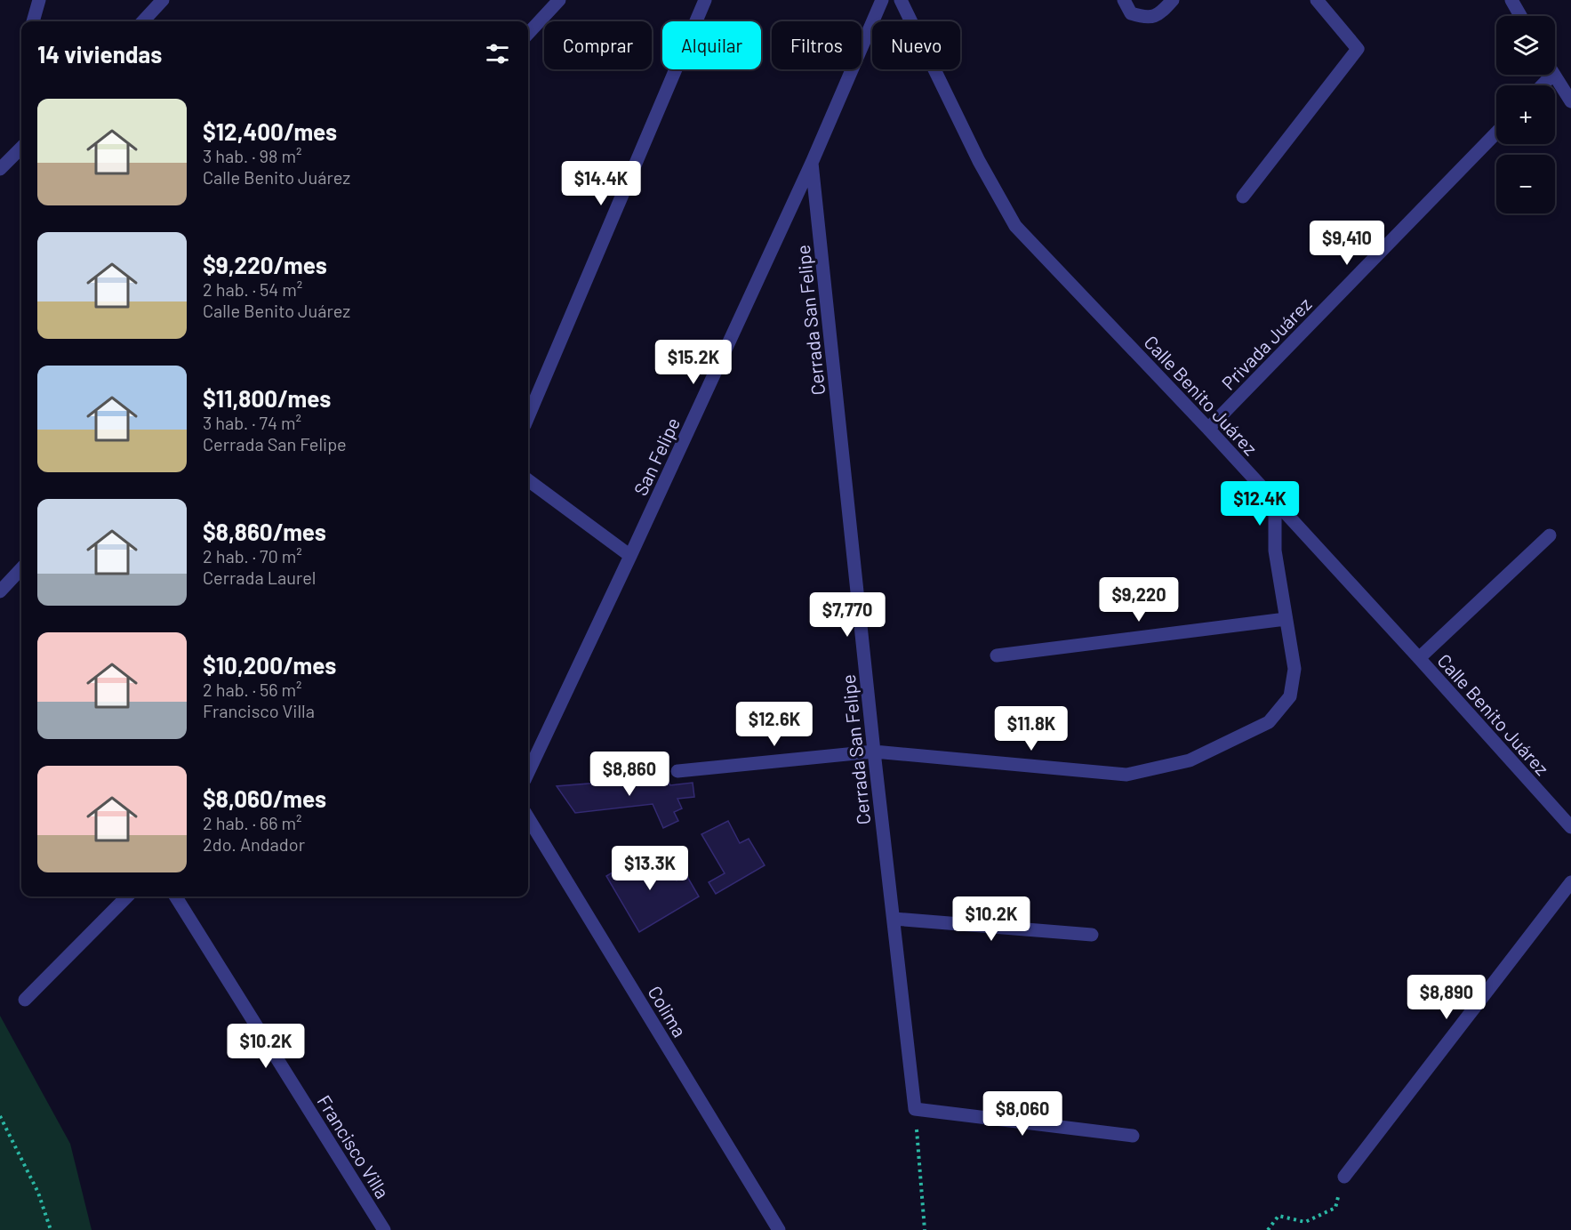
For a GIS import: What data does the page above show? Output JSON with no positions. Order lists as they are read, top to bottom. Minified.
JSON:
{"streets":{"street":["Cerrada San Felipe","Privada Juárez","Calle Benito Juárez","San Felipe","Colima","Francisco Villa"]},"crossings":[["Cerrada San Felipe","San Felipe"],["Privada Juárez","Calle Benito Juárez"]],"page":{"map_buttons":["+","−"],"chip":["Comprar","Alquilar","Filtros","Nuevo"],"heading":"14 viviendas","list":[{"name":"$12,400/mes","note":"3 hab. · 98 m² · Calle Benito Juárez"},{"name":"$9,220/mes","note":"2 hab. · 54 m² · Calle Benito Juárez"},{"name":"$11,800/mes","note":"3 hab. · 74 m² · Cerrada San Felipe"},{"name":"$8,860/mes","note":"2 hab. · 70 m² · Cerrada Laurel"},{"name":"$10,200/mes","note":"2 hab. · 56 m² · Francisco Villa"},{"name":"$8,060/mes","note":"2 hab. · 66 m² · 2do. Andador"}],"price":["$14.4K","$9,410","$15.2K","$12.4K","$9,220","$7,770","$12.6K","$11.8K","$8,860","$13.3K","$10.2K","$8,890","$10.2K","$8,060"]}}
